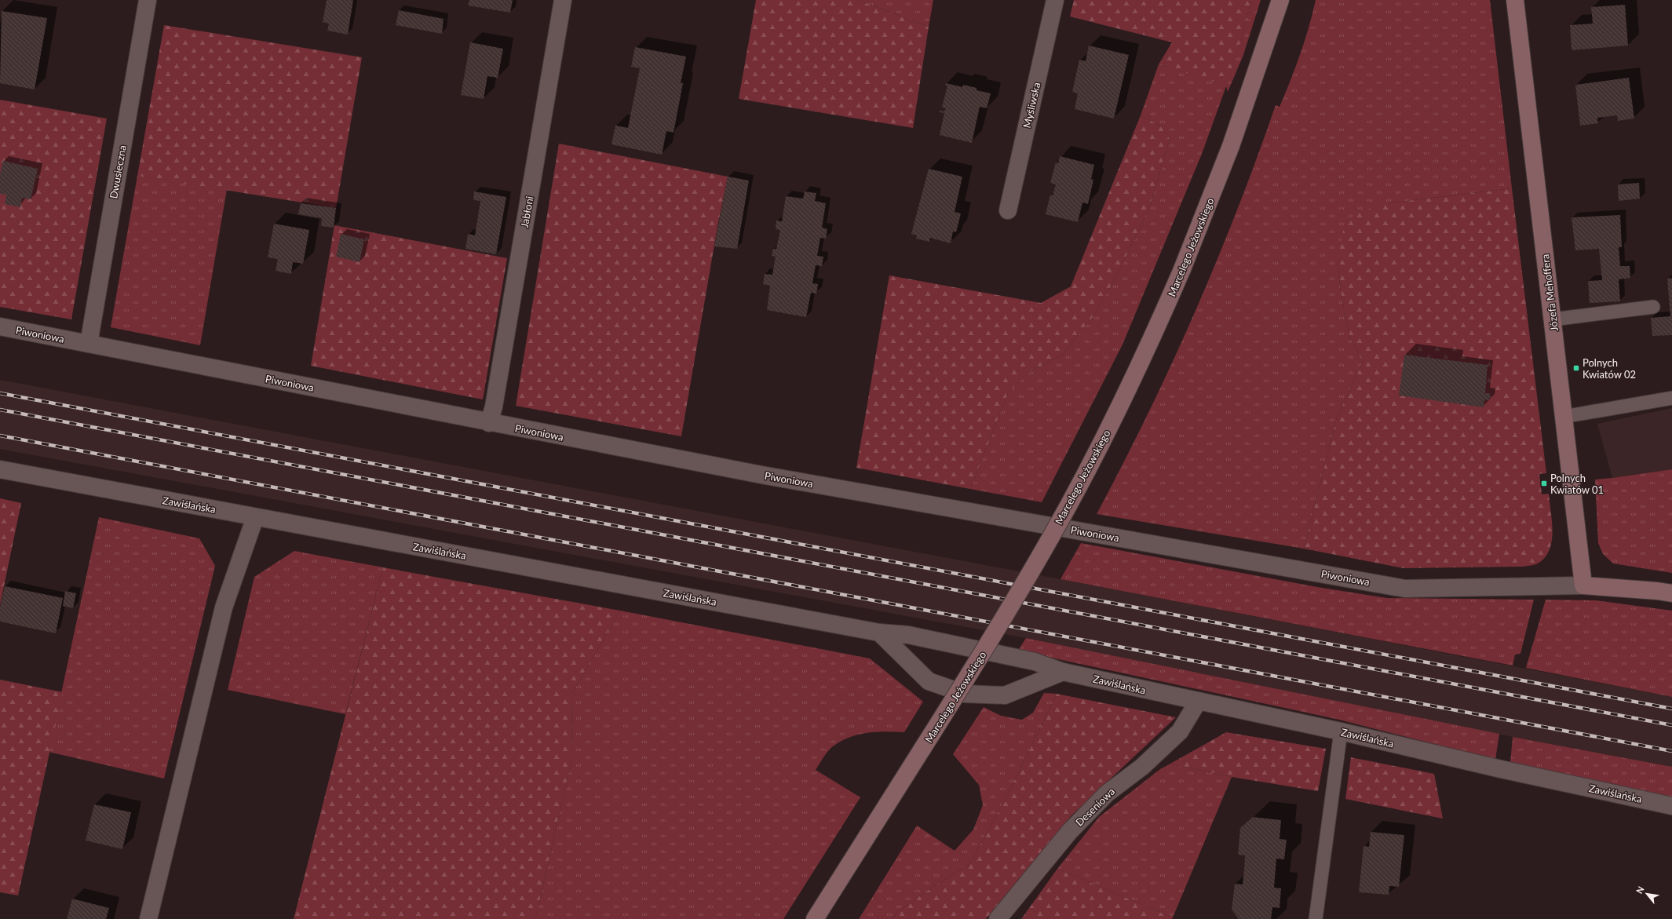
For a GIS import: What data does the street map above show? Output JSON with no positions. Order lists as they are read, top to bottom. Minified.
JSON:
{"streets":{"street":["Myśliwska","Dwusieczna","Jabłoni","Marcelego Jeżowskiego","Józefa Mehoffera","Piwoniowa","Zawiślańska","Deseniowa"]},"crossings":[["Dwusieczna","Piwoniowa"],["Jabłoni","Piwoniowa"],["Józefa Mehoffera","Piwoniowa"],["Zawiślańska","Deseniowa"]],"places":{"transit":["Polnych Kwiatów 02","Polnych Kwiatów 01"]},"north":"top left"}
